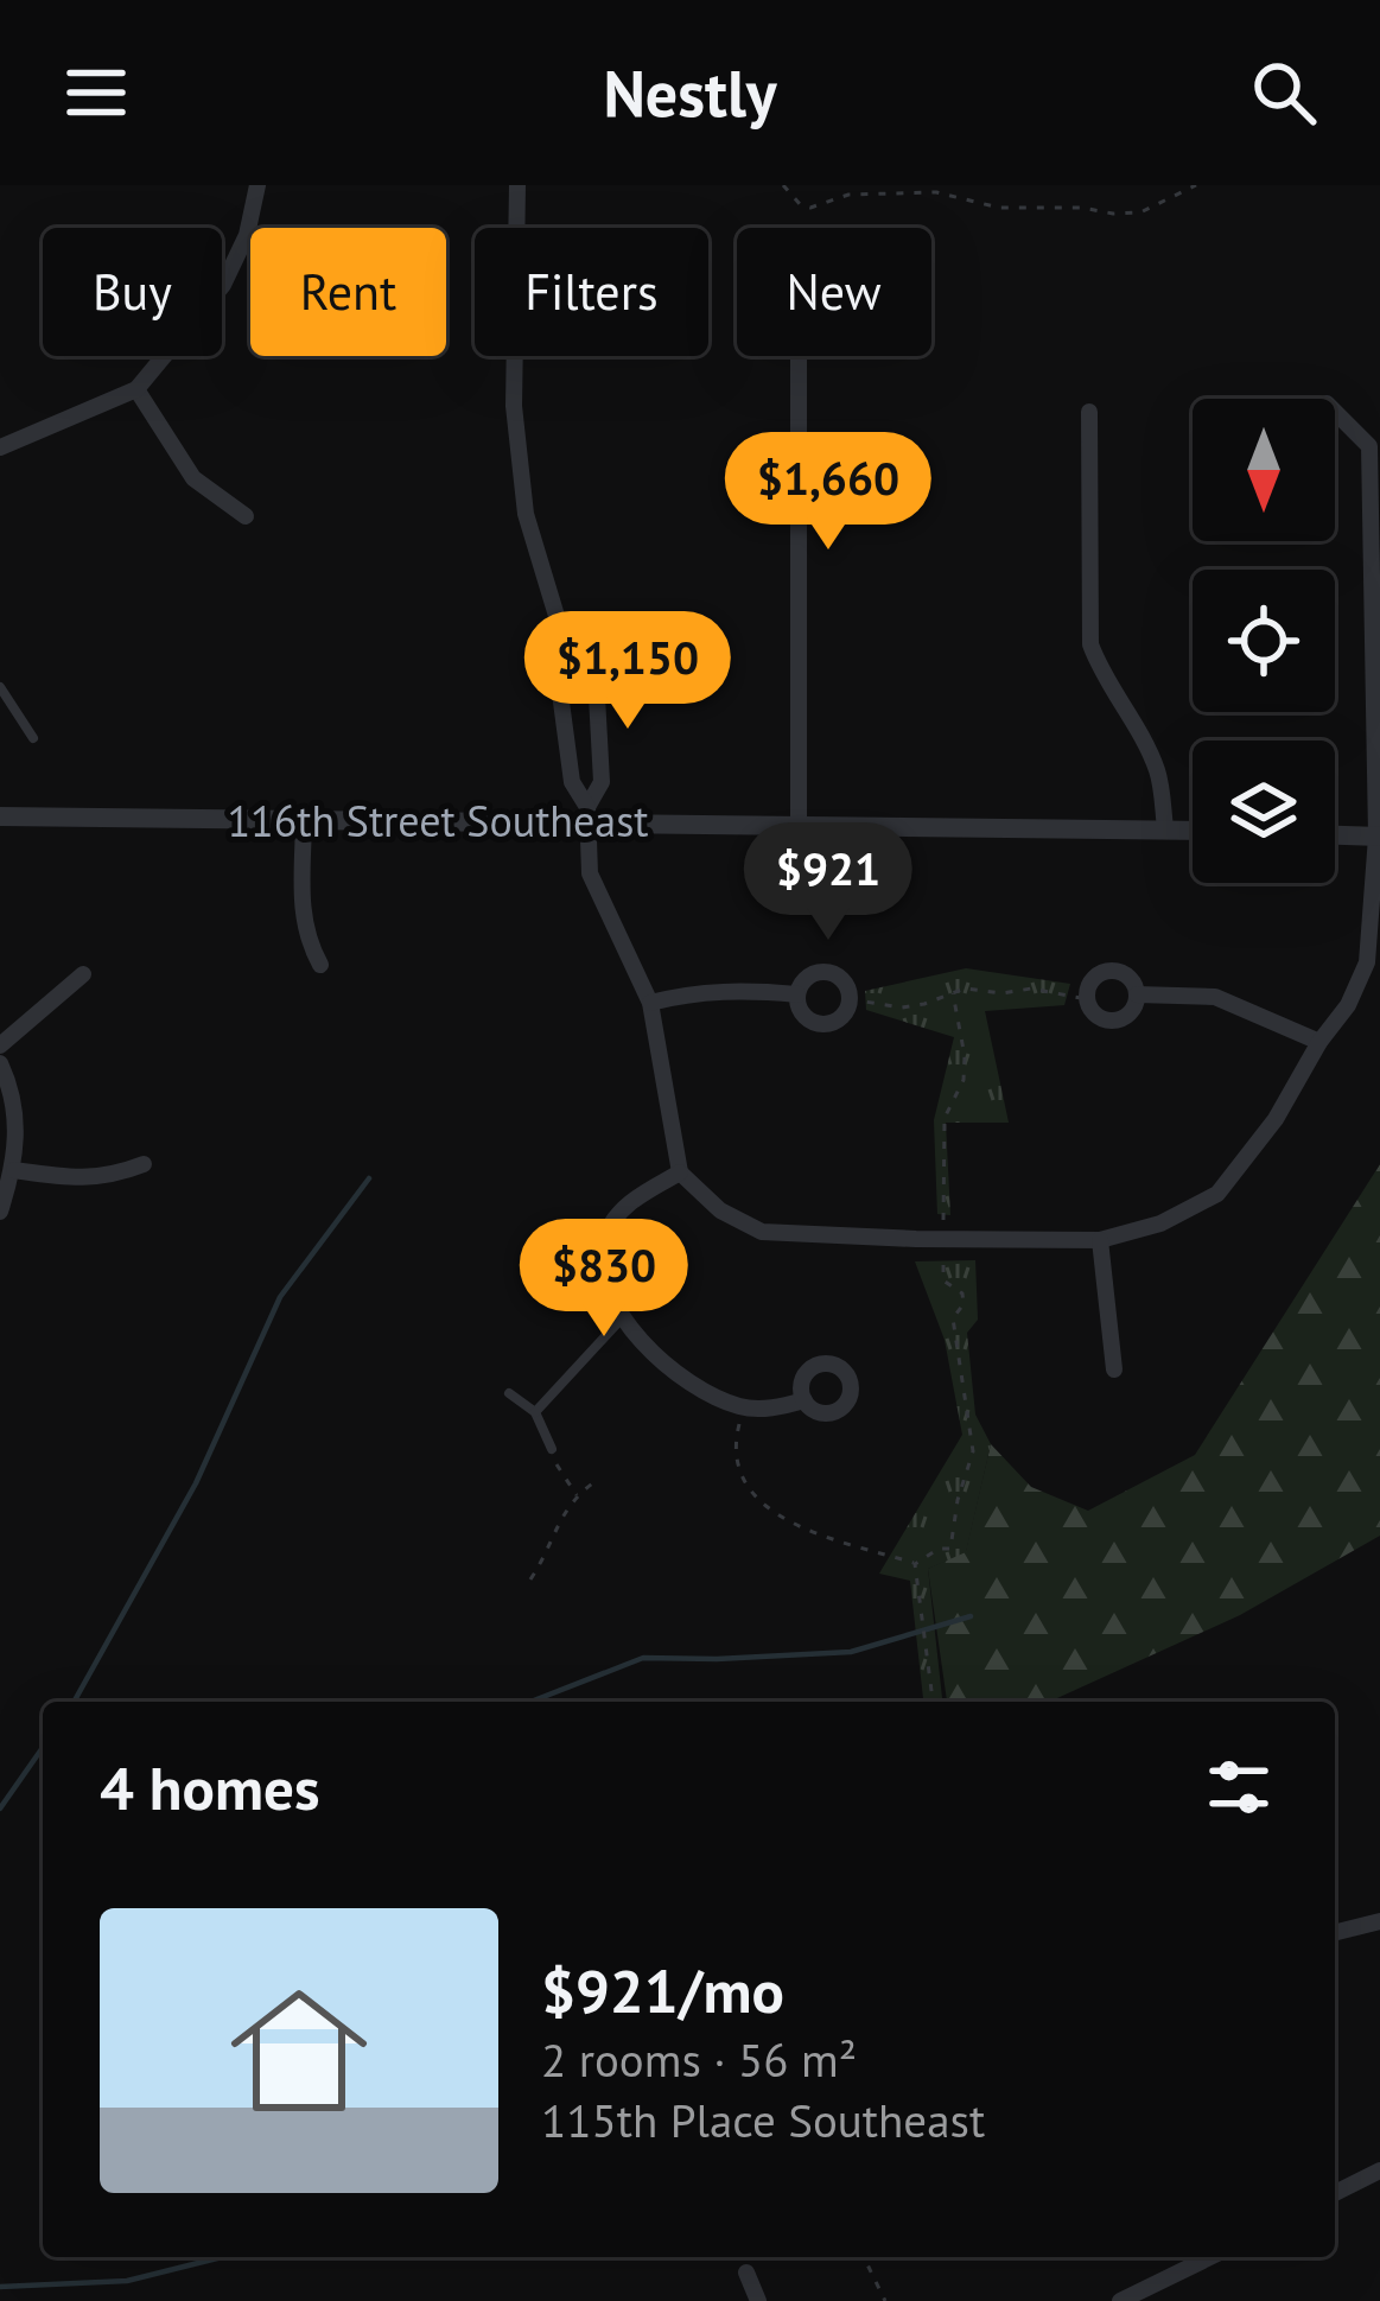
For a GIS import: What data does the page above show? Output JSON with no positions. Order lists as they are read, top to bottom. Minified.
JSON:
{"streets":{"street":["116th Street Southeast"]},"north":"bottom","page":{"header":"Nestly","chip":["Buy","Rent","Filters","New"],"price":["$1,660","$1,150","$921","$830"],"heading":"4 homes","list":[{"name":"$921/mo","note":"2 rooms · 56 m² · 115th Place Southeast"}]}}
